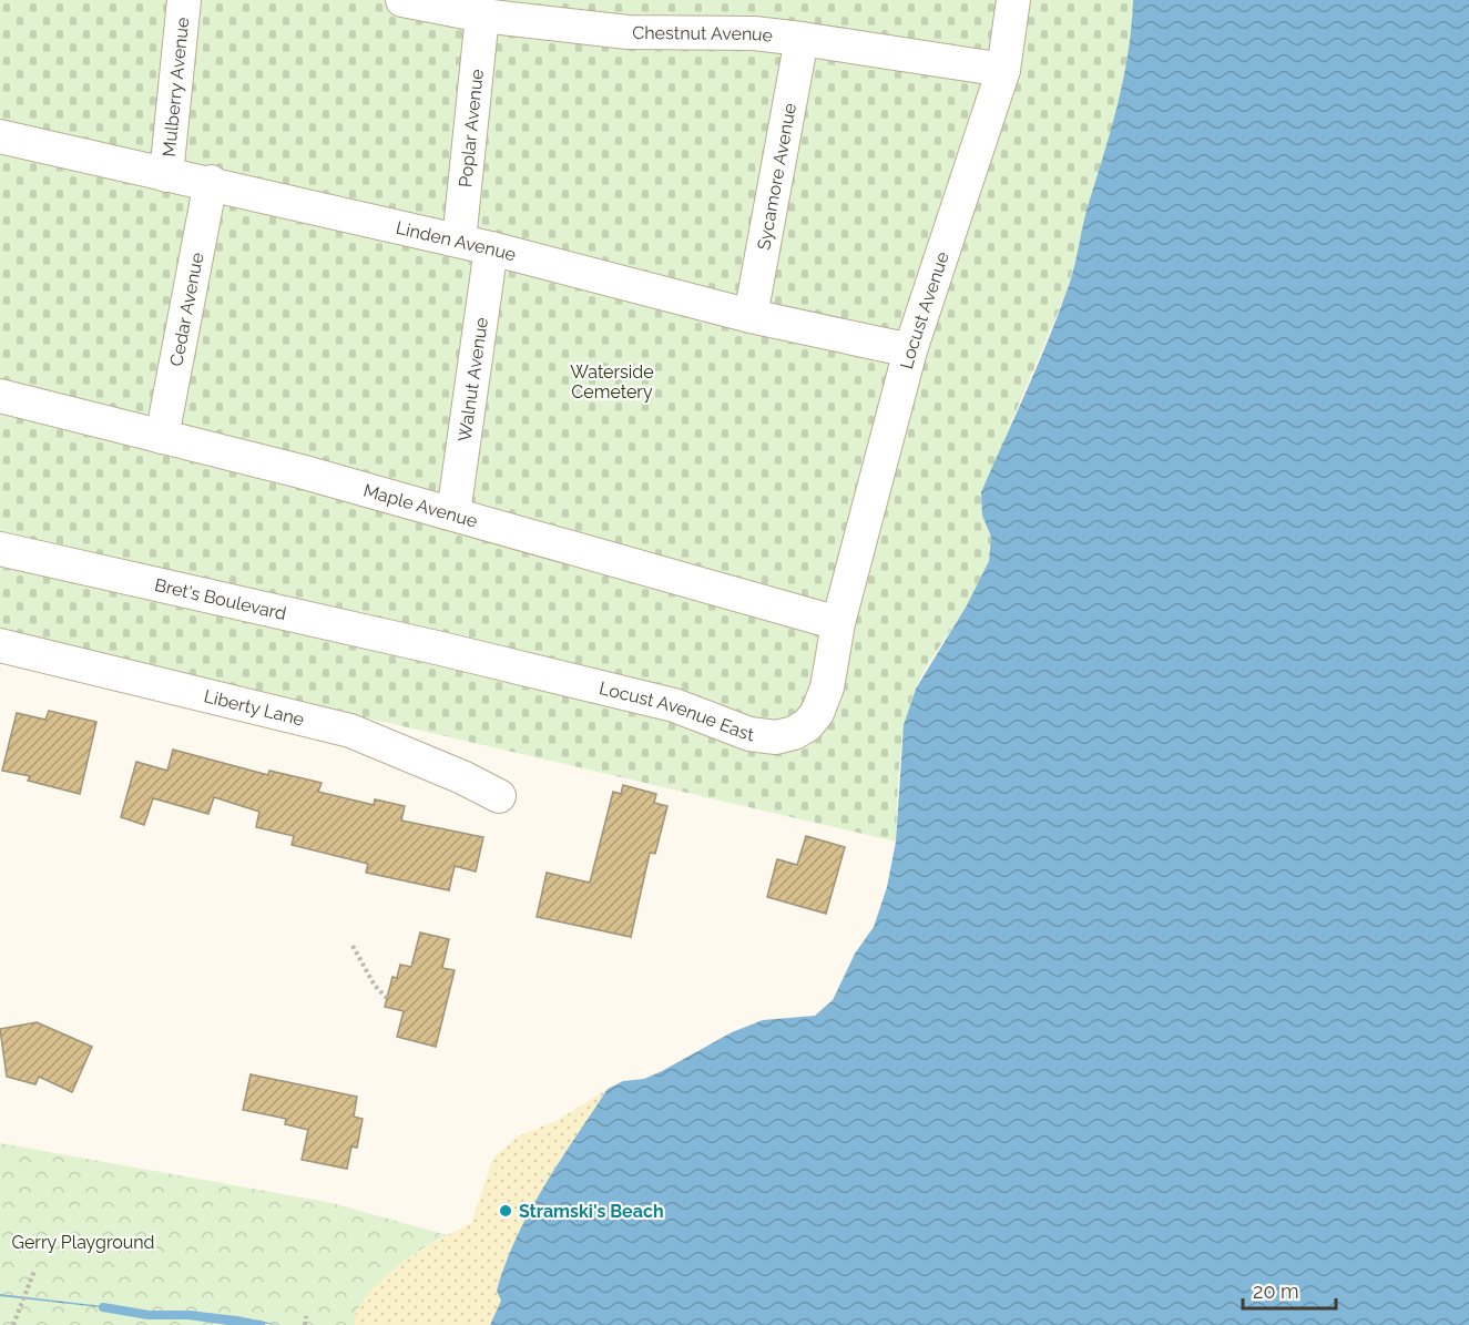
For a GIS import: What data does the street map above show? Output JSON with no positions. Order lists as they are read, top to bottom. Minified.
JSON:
{"streets":{"street":["Chestnut Avenue","Mulberry Avenue","Poplar Avenue","Sycamore Avenue","Linden Avenue","Cedar Avenue","Locust Avenue","Walnut Avenue","Maple Avenue","Bret's Boulevard","Liberty Lane","Locust Avenue East"]},"crossings":[["Chestnut Avenue","Poplar Avenue"],["Chestnut Avenue","Sycamore Avenue"],["Chestnut Avenue","Locust Avenue"],["Mulberry Avenue","Linden Avenue"],["Poplar Avenue","Linden Avenue"],["Sycamore Avenue","Linden Avenue"],["Linden Avenue","Cedar Avenue"],["Linden Avenue","Locust Avenue"],["Linden Avenue","Walnut Avenue"],["Cedar Avenue","Maple Avenue"],["Locust Avenue","Maple Avenue"],["Locust Avenue","Locust Avenue East"],["Walnut Avenue","Maple Avenue"],["Maple Avenue","Locust Avenue East"],["Bret's Boulevard","Locust Avenue East"]],"parks":["Waterside Cemetery","Gerry Playground"],"places":["Stramski's Beach"],"scale_bar":"20 m"}
